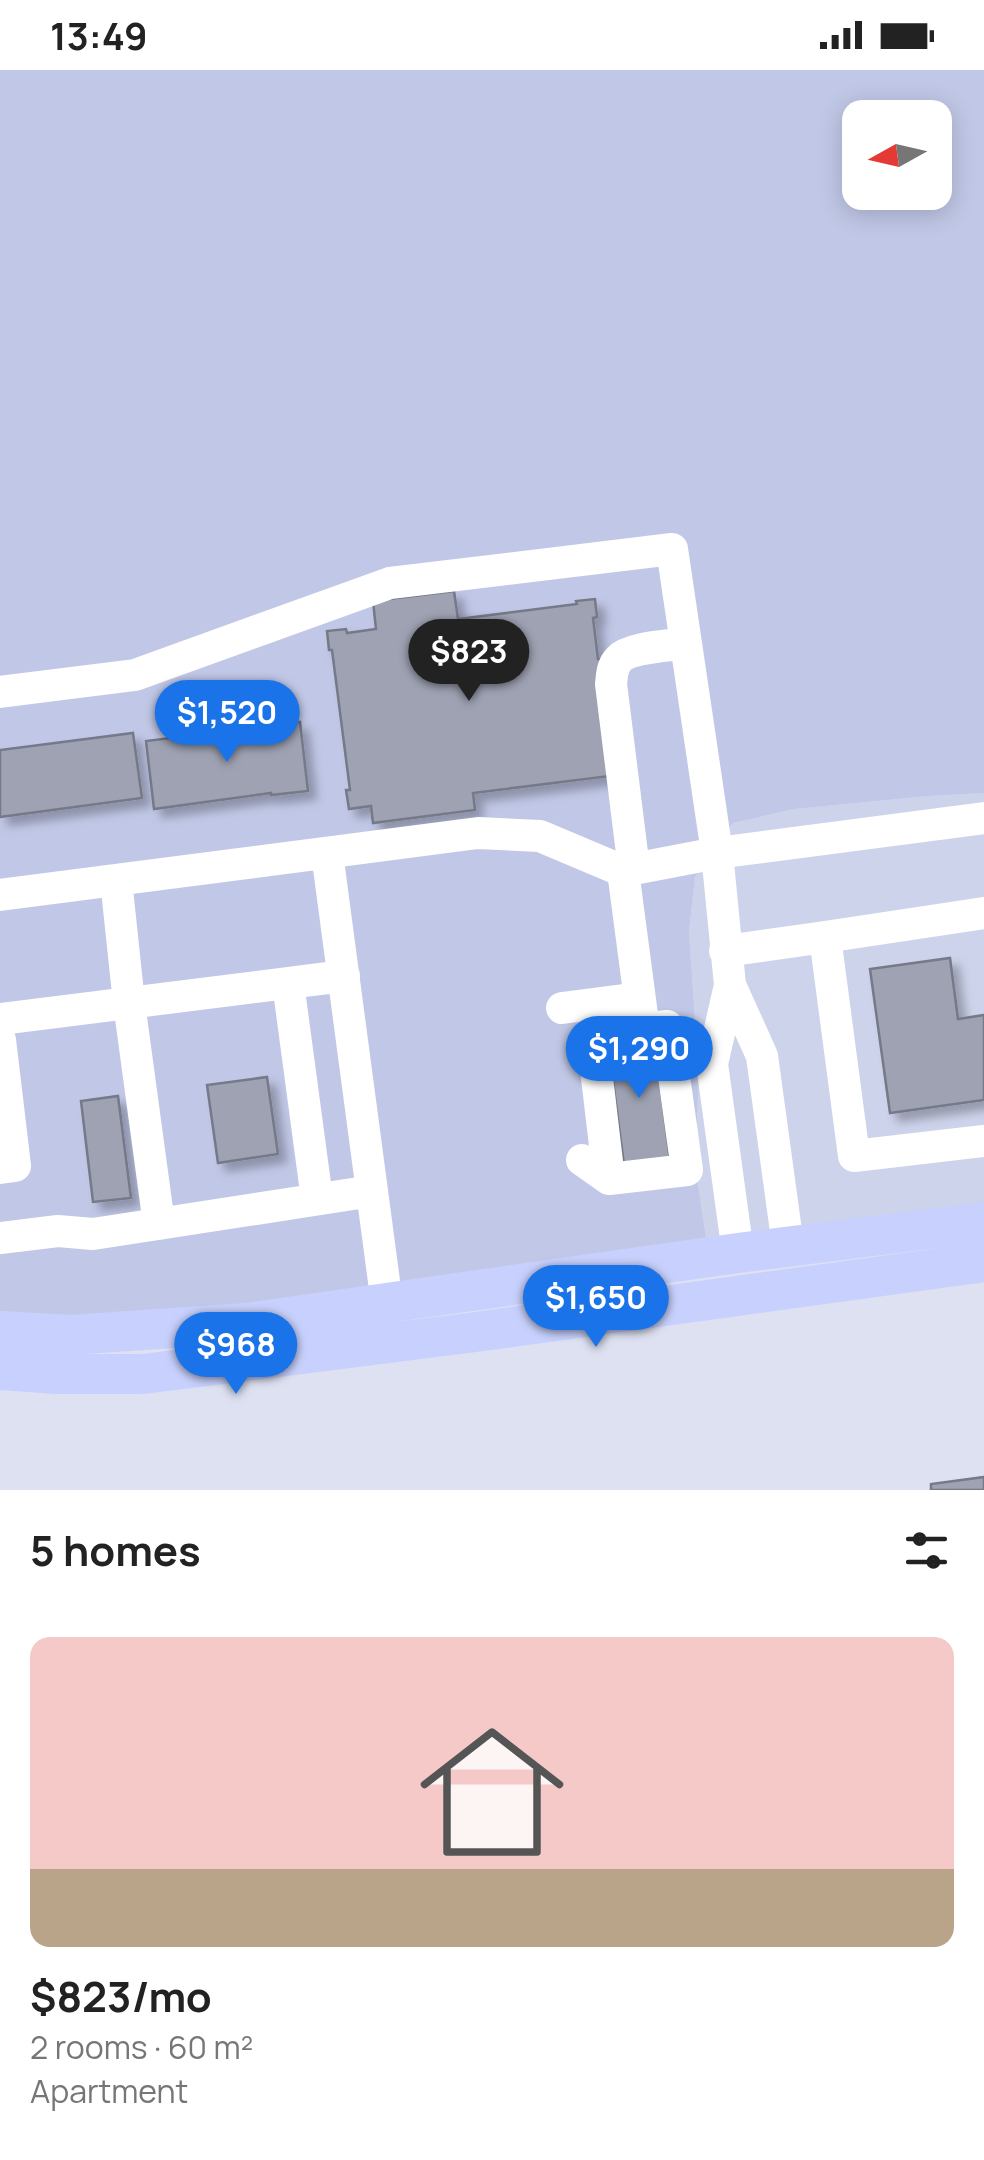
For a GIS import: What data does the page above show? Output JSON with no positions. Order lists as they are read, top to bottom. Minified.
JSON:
{"north":"left","page":{"status":"13:49","price":["$823","$1,520","$1,290","$1,650","$968"],"heading":"5 homes","list":[{"name":"$823/mo","note":"2 rooms · 60 m² · Apartment"}]}}
